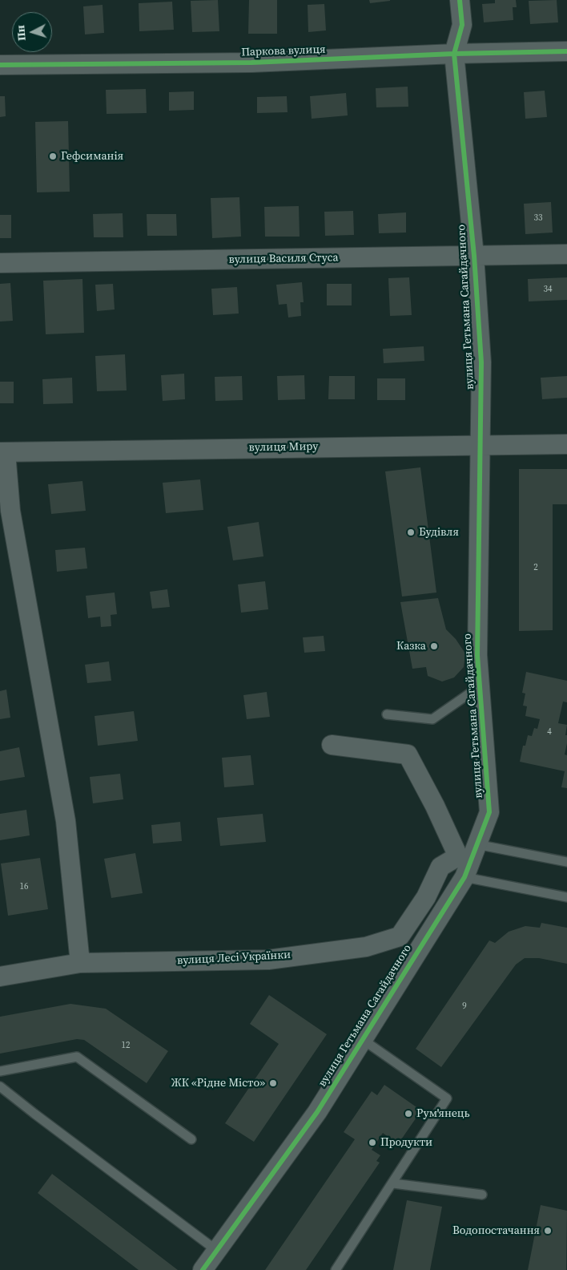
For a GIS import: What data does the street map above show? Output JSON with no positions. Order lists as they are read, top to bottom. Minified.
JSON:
{"streets":{"street":["Паркова вулиця","вулиця Василя Стуса","вулиця Гетьмана Сагайдачного","вулиця Миру","вулиця Лесі Українки"]},"crossings":[["Паркова вулиця","вулиця Гетьмана Сагайдачного"],["вулиця Василя Стуса","вулиця Гетьмана Сагайдачного"],["вулиця Гетьмана Сагайдачного","вулиця Миру"],["вулиця Гетьмана Сагайдачного","вулиця Лесі Українки"]],"places":["Гефсиманія","Будівля","Казка","ЖК «Рідне Місто»","Рум'янець","Продукти","Водопостачання"],"house_numbers":["33","34","2","4","16","9","12"],"north":"left"}
